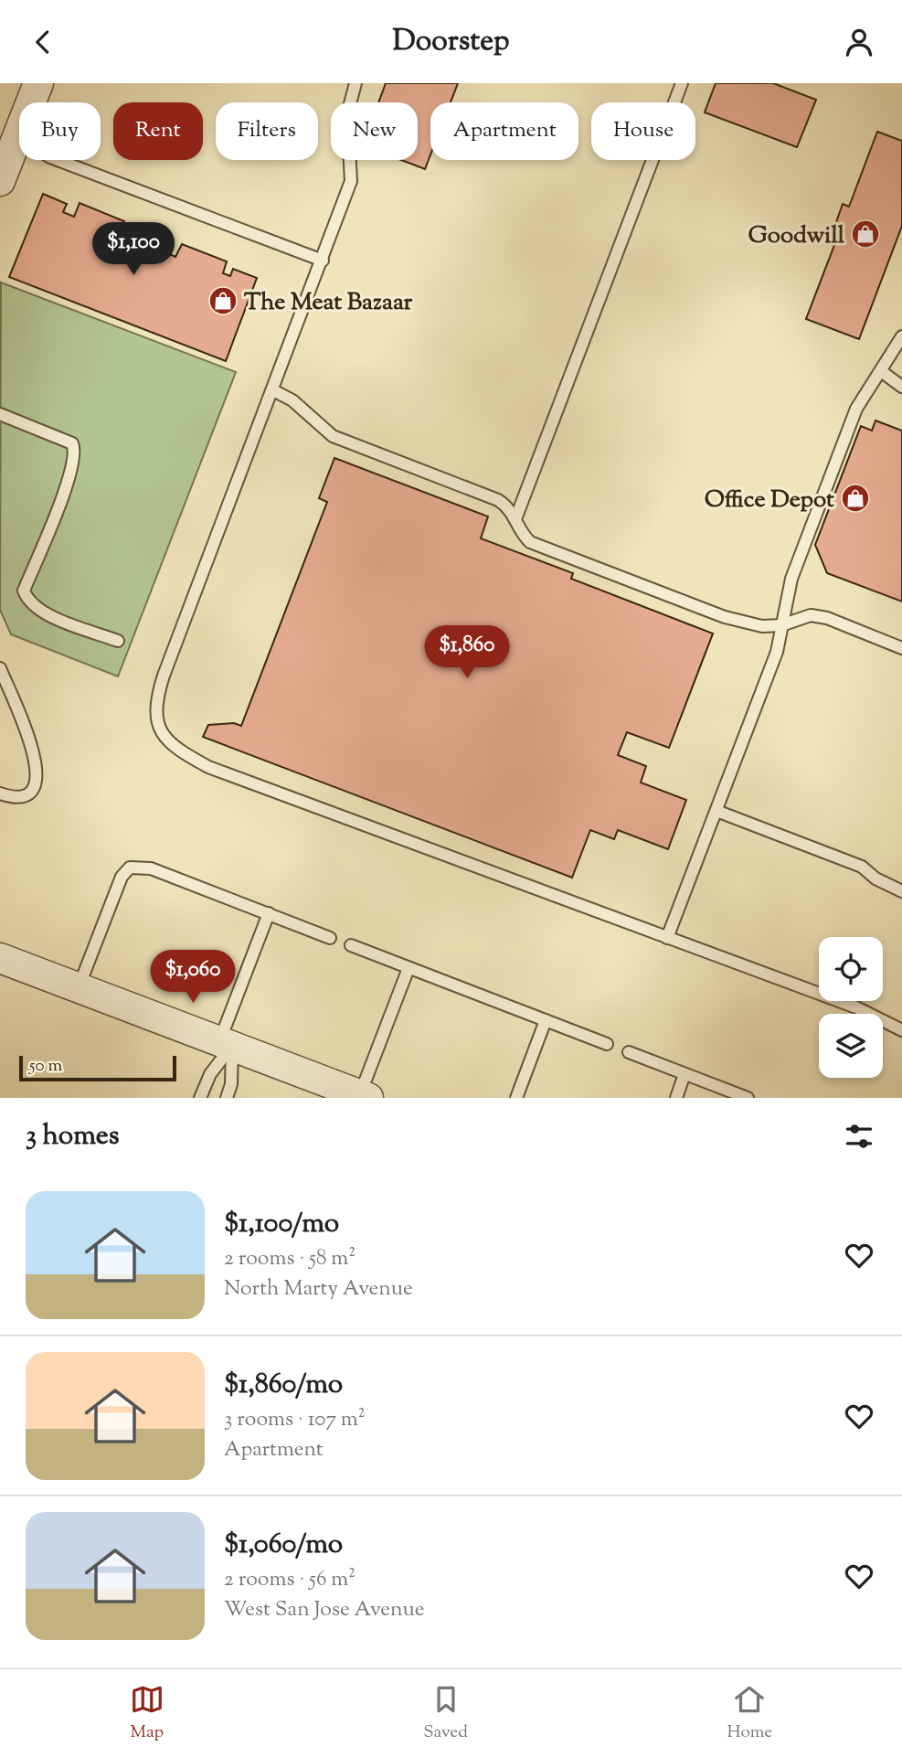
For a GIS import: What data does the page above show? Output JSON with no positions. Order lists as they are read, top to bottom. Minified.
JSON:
{"places":{"shop":["Goodwill","The Meat Bazaar","Office Depot"]},"scale_bar":"50 m","page":{"header":"Doorstep","chip":["Buy","Rent","Filters","New","Apartment","House"],"price":["$1,100","$1,860","$1,060"],"scale":"50 m","heading":"3 homes","list":[{"name":"$1,100/mo","note":"2 rooms · 58 m² · North Marty Avenue"},{"name":"$1,860/mo","note":"3 rooms · 107 m² · Apartment"},{"name":"$1,060/mo","note":"2 rooms · 56 m² · West San Jose Avenue"}],"tabs":["Map","Saved","Home"]}}
